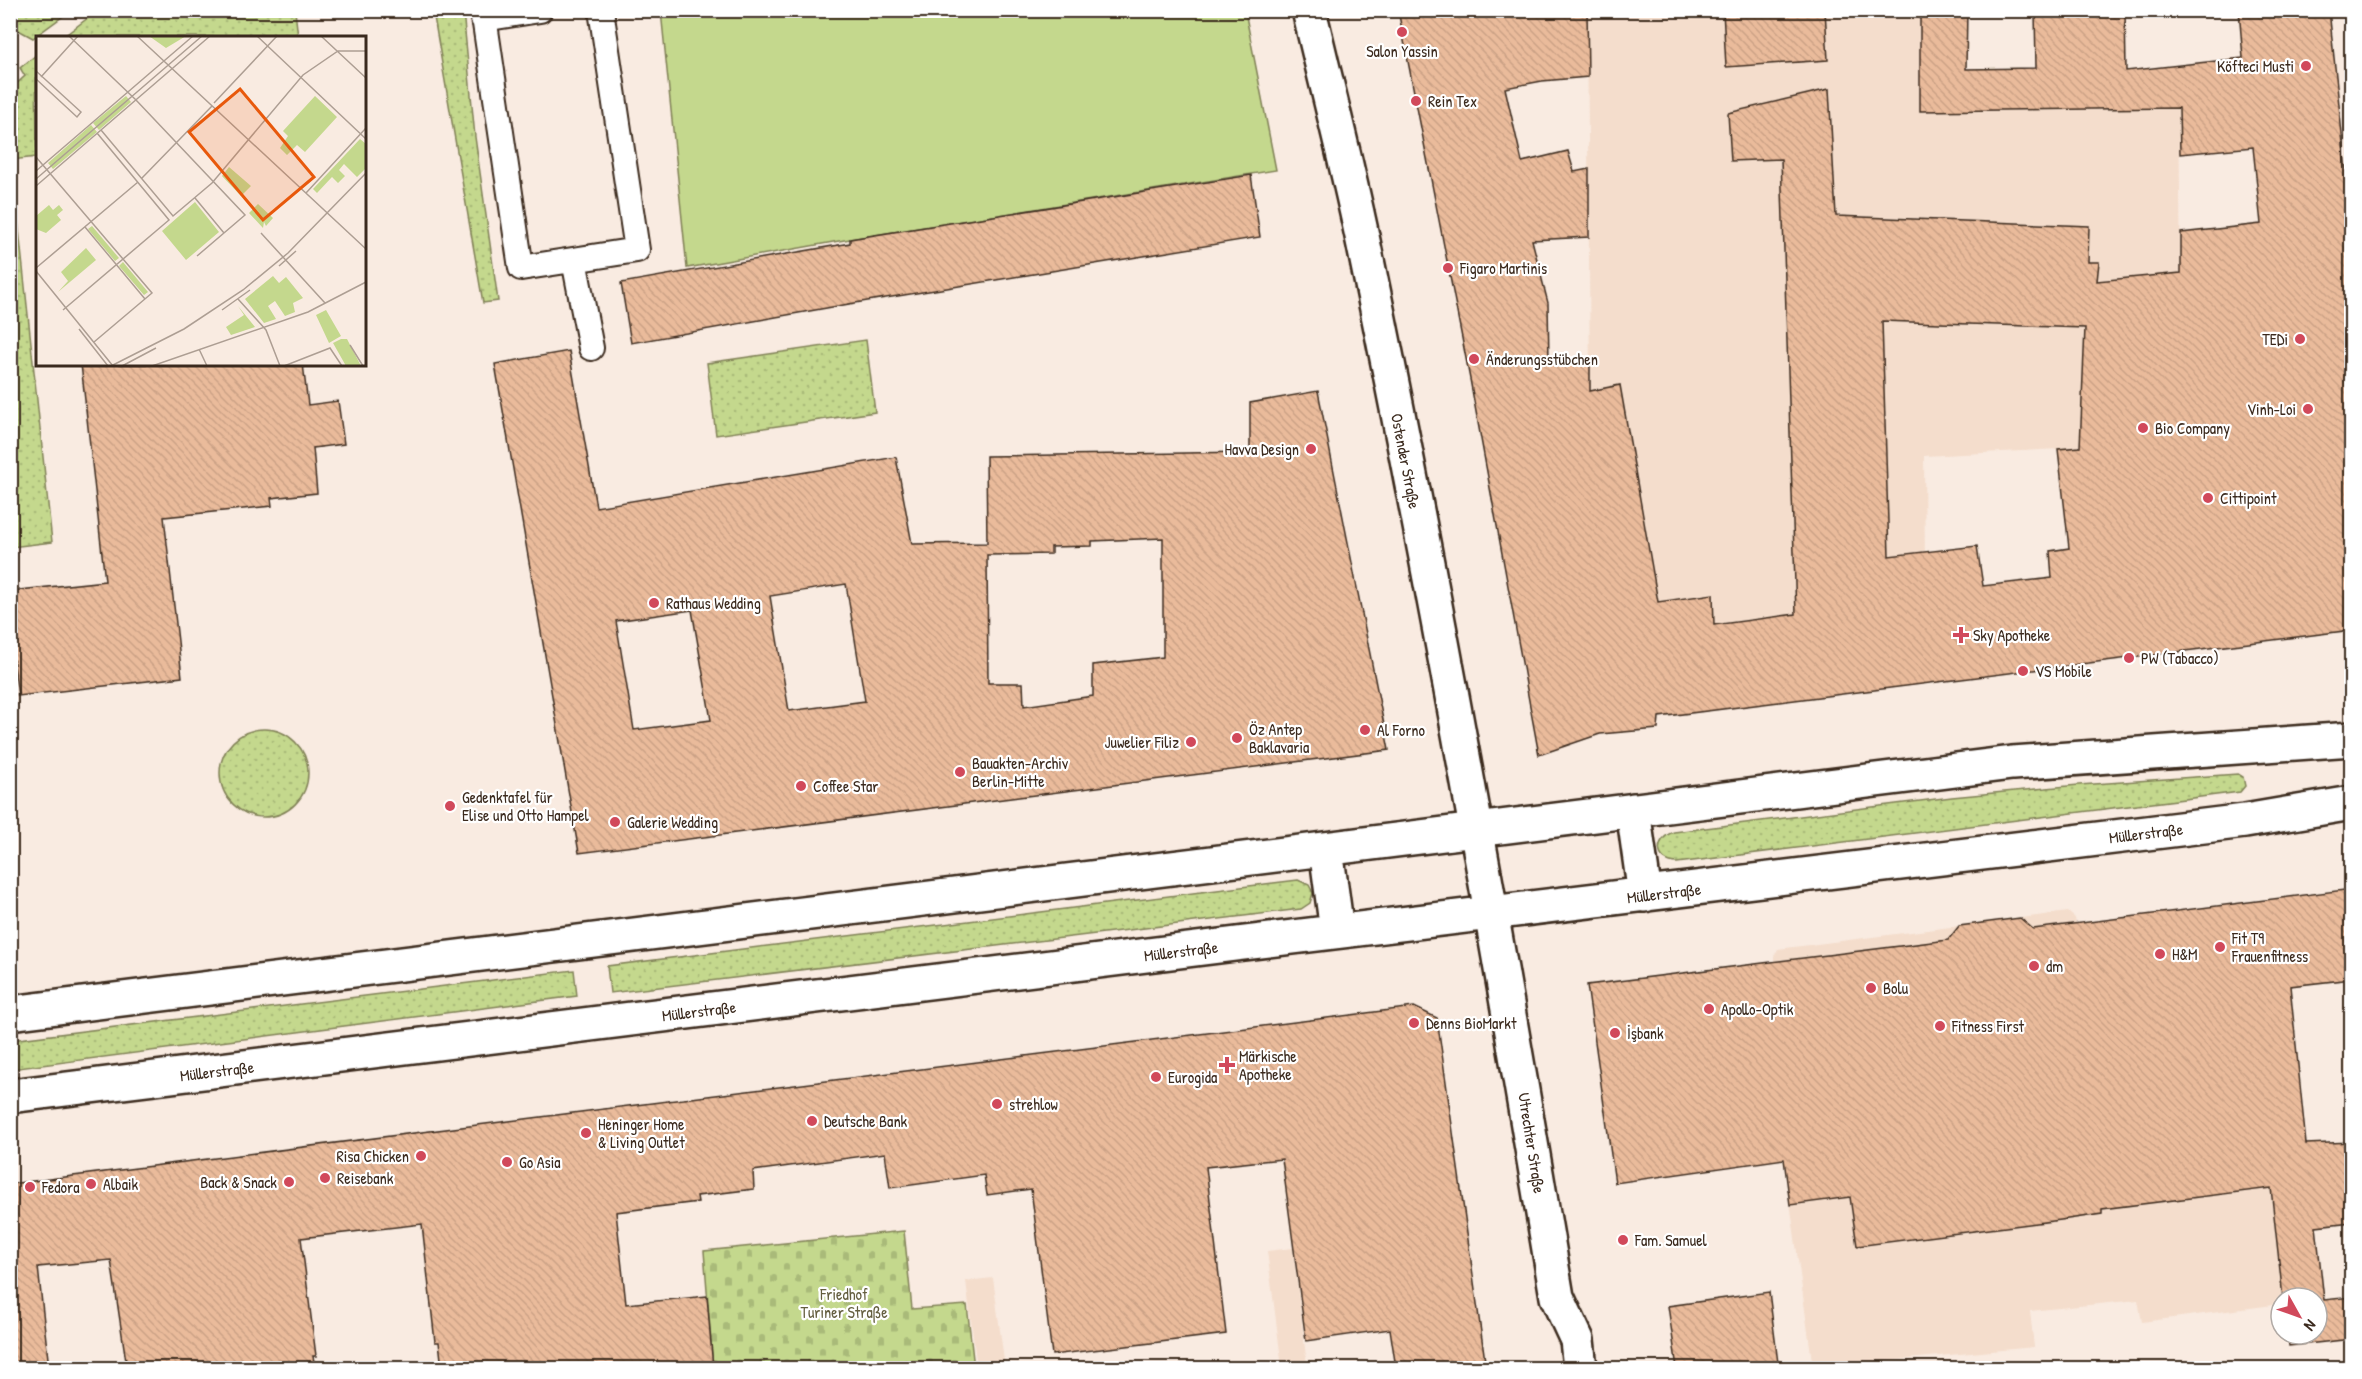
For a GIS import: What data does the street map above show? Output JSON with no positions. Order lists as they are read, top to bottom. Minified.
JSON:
{"streets":{"main road":["Ostender Straße","Müllerstraße","Utrechter Straße"]},"crossings":[["Ostender Straße","Müllerstraße"],["Ostender Straße","Utrechter Straße"],["Müllerstraße","Utrechter Straße"]],"parks":["Friedhof Turiner Straße"],"places":{"other":["Salon Yassin","Köfteci Musti","Rein Tex","Figaro Martinis","TEDi","Änderungsstübchen","Vinh-Loi","Bio Company","Havva Design","Cittipoint","Rathaus Wedding","PW (Tabacco)","VS Mobile","Al Forno","Öz Antep Baklavaria","Juwelier Filiz","Bauakten-Archiv Berlin-Mitte","Coffee Star","Gedenktafel für Elise und Otto Hampel","Galerie Wedding","Fit T9 Frauenfitness","H&M","dm","Bolu","Apollo-Optik","Denns BioMarkt","Fitness First","İşbank","Eurogida","strehlow","Deutsche Bank","Heninger Home & Living Outlet","Risa Chicken","Go Asia","Reisebank","Back & Snack","Albaik","Fedora","Fam. Samuel"],"health":["Sky Apotheke","Märkische Apotheke"]},"north":"bottom right"}
